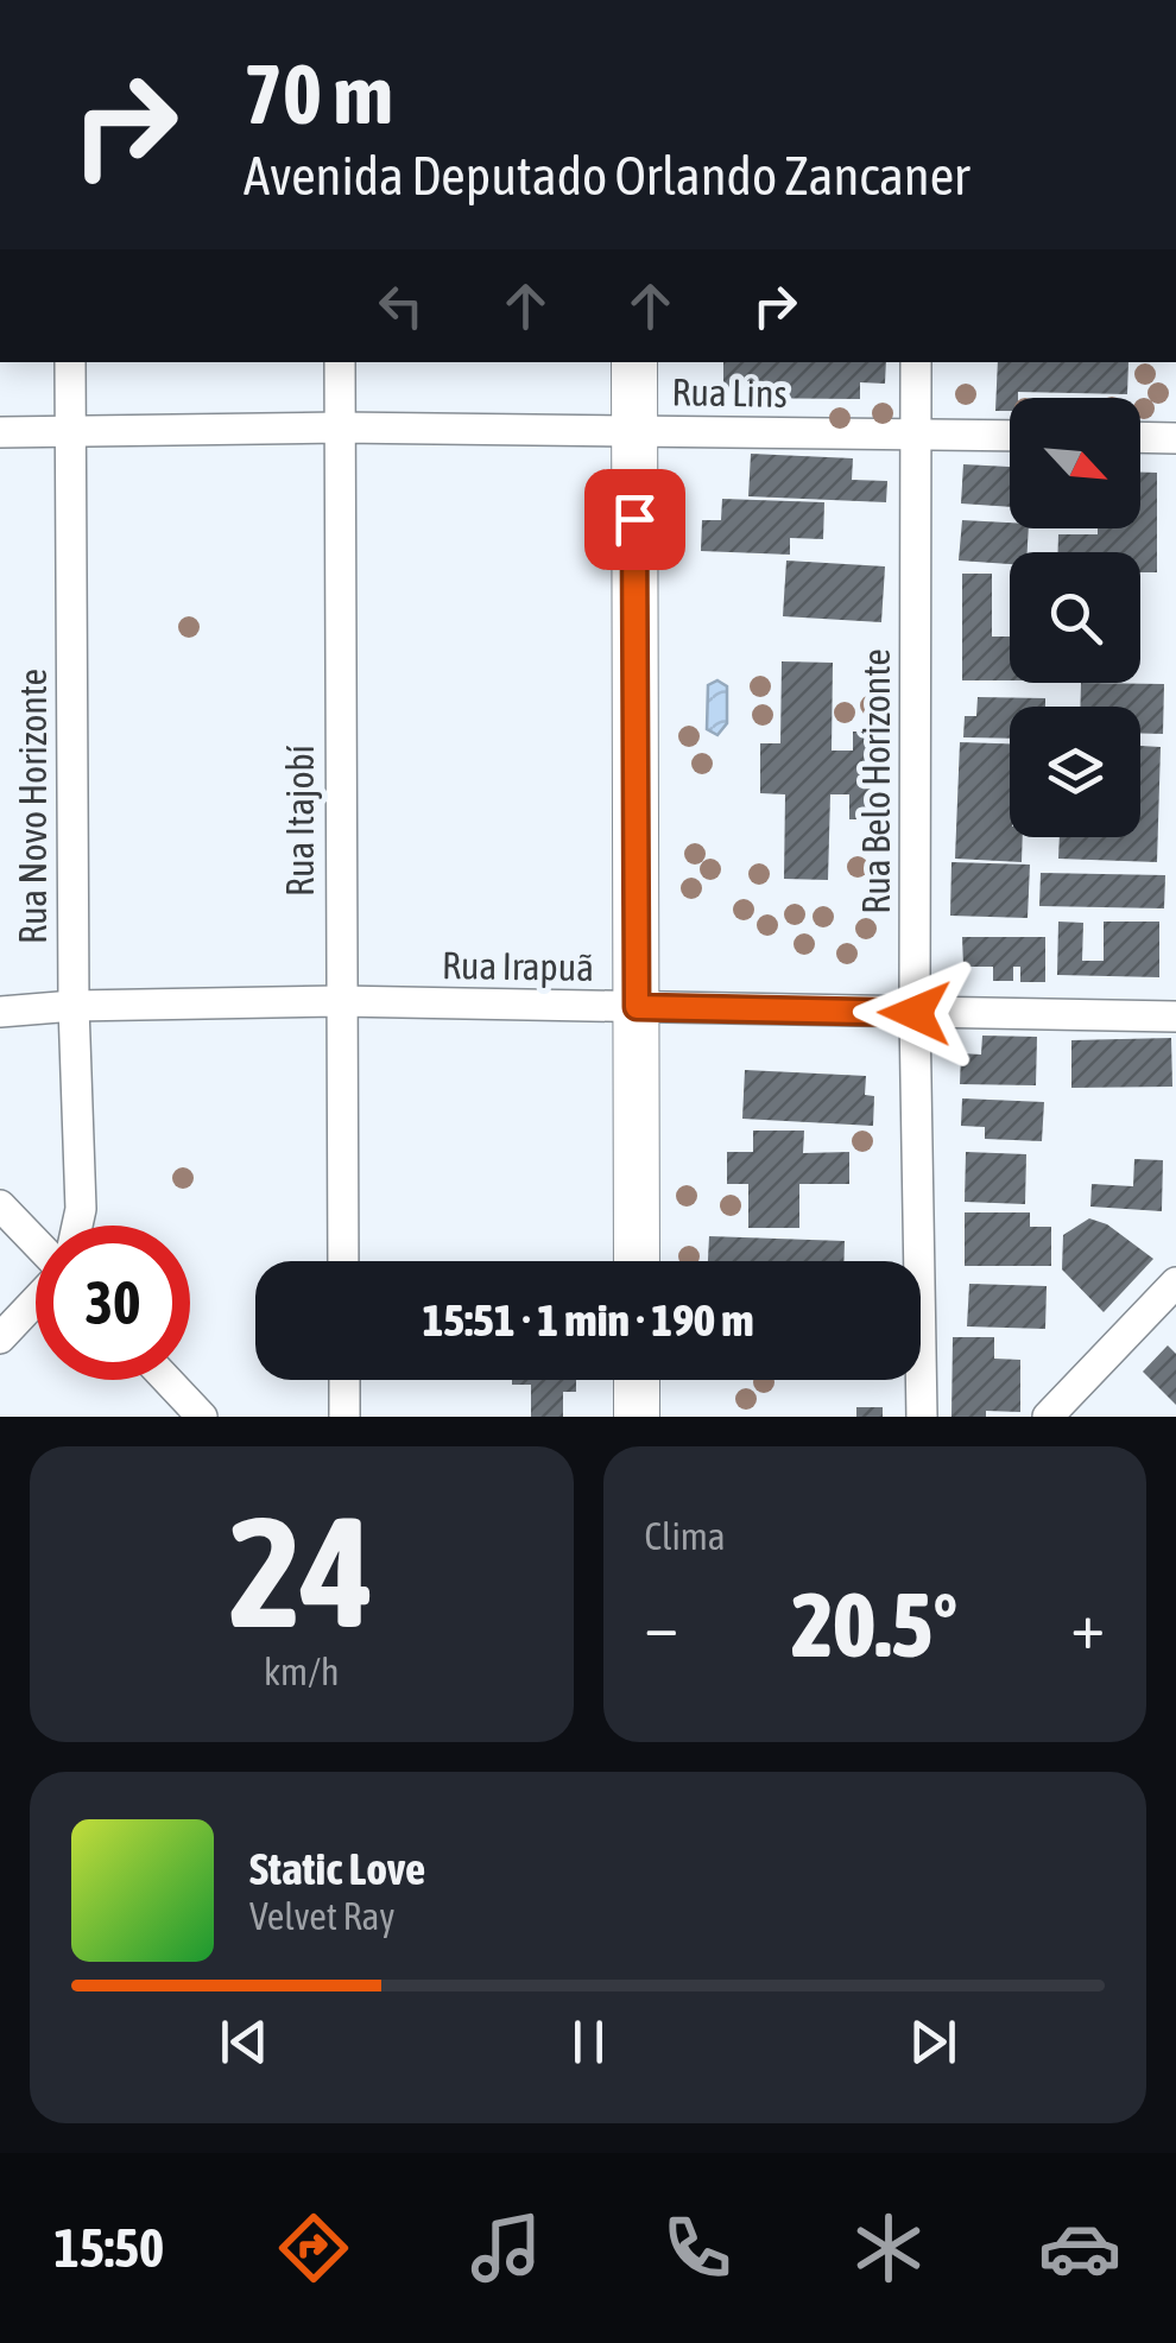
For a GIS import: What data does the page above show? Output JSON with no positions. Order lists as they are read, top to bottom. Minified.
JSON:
{"streets":{"street":["Rua Lins","Rua Belo Horizonte","Rua Novo Horizonte","Rua Itajobí","Rua Irapuã"]},"crossings":[["Rua Lins","Rua Belo Horizonte"],["Rua Lins","Rua Novo Horizonte"],["Rua Lins","Rua Itajobí"],["Rua Belo Horizonte","Rua Irapuã"],["Rua Novo Horizonte","Rua Irapuã"],["Rua Itajobí","Rua Irapuã"]],"north":"bottom right","page":{"turn":["70 m","Avenida Deputado Orlando Zancaner"],"limit":"30","trip":"15:51 · 1 min · 190 m","tile":[["24","km/h"],"Clima"],"heat":["−","20.5°","+"],"song":["Static Love","Velvet Ray"],"tabs":"15:50"}}
